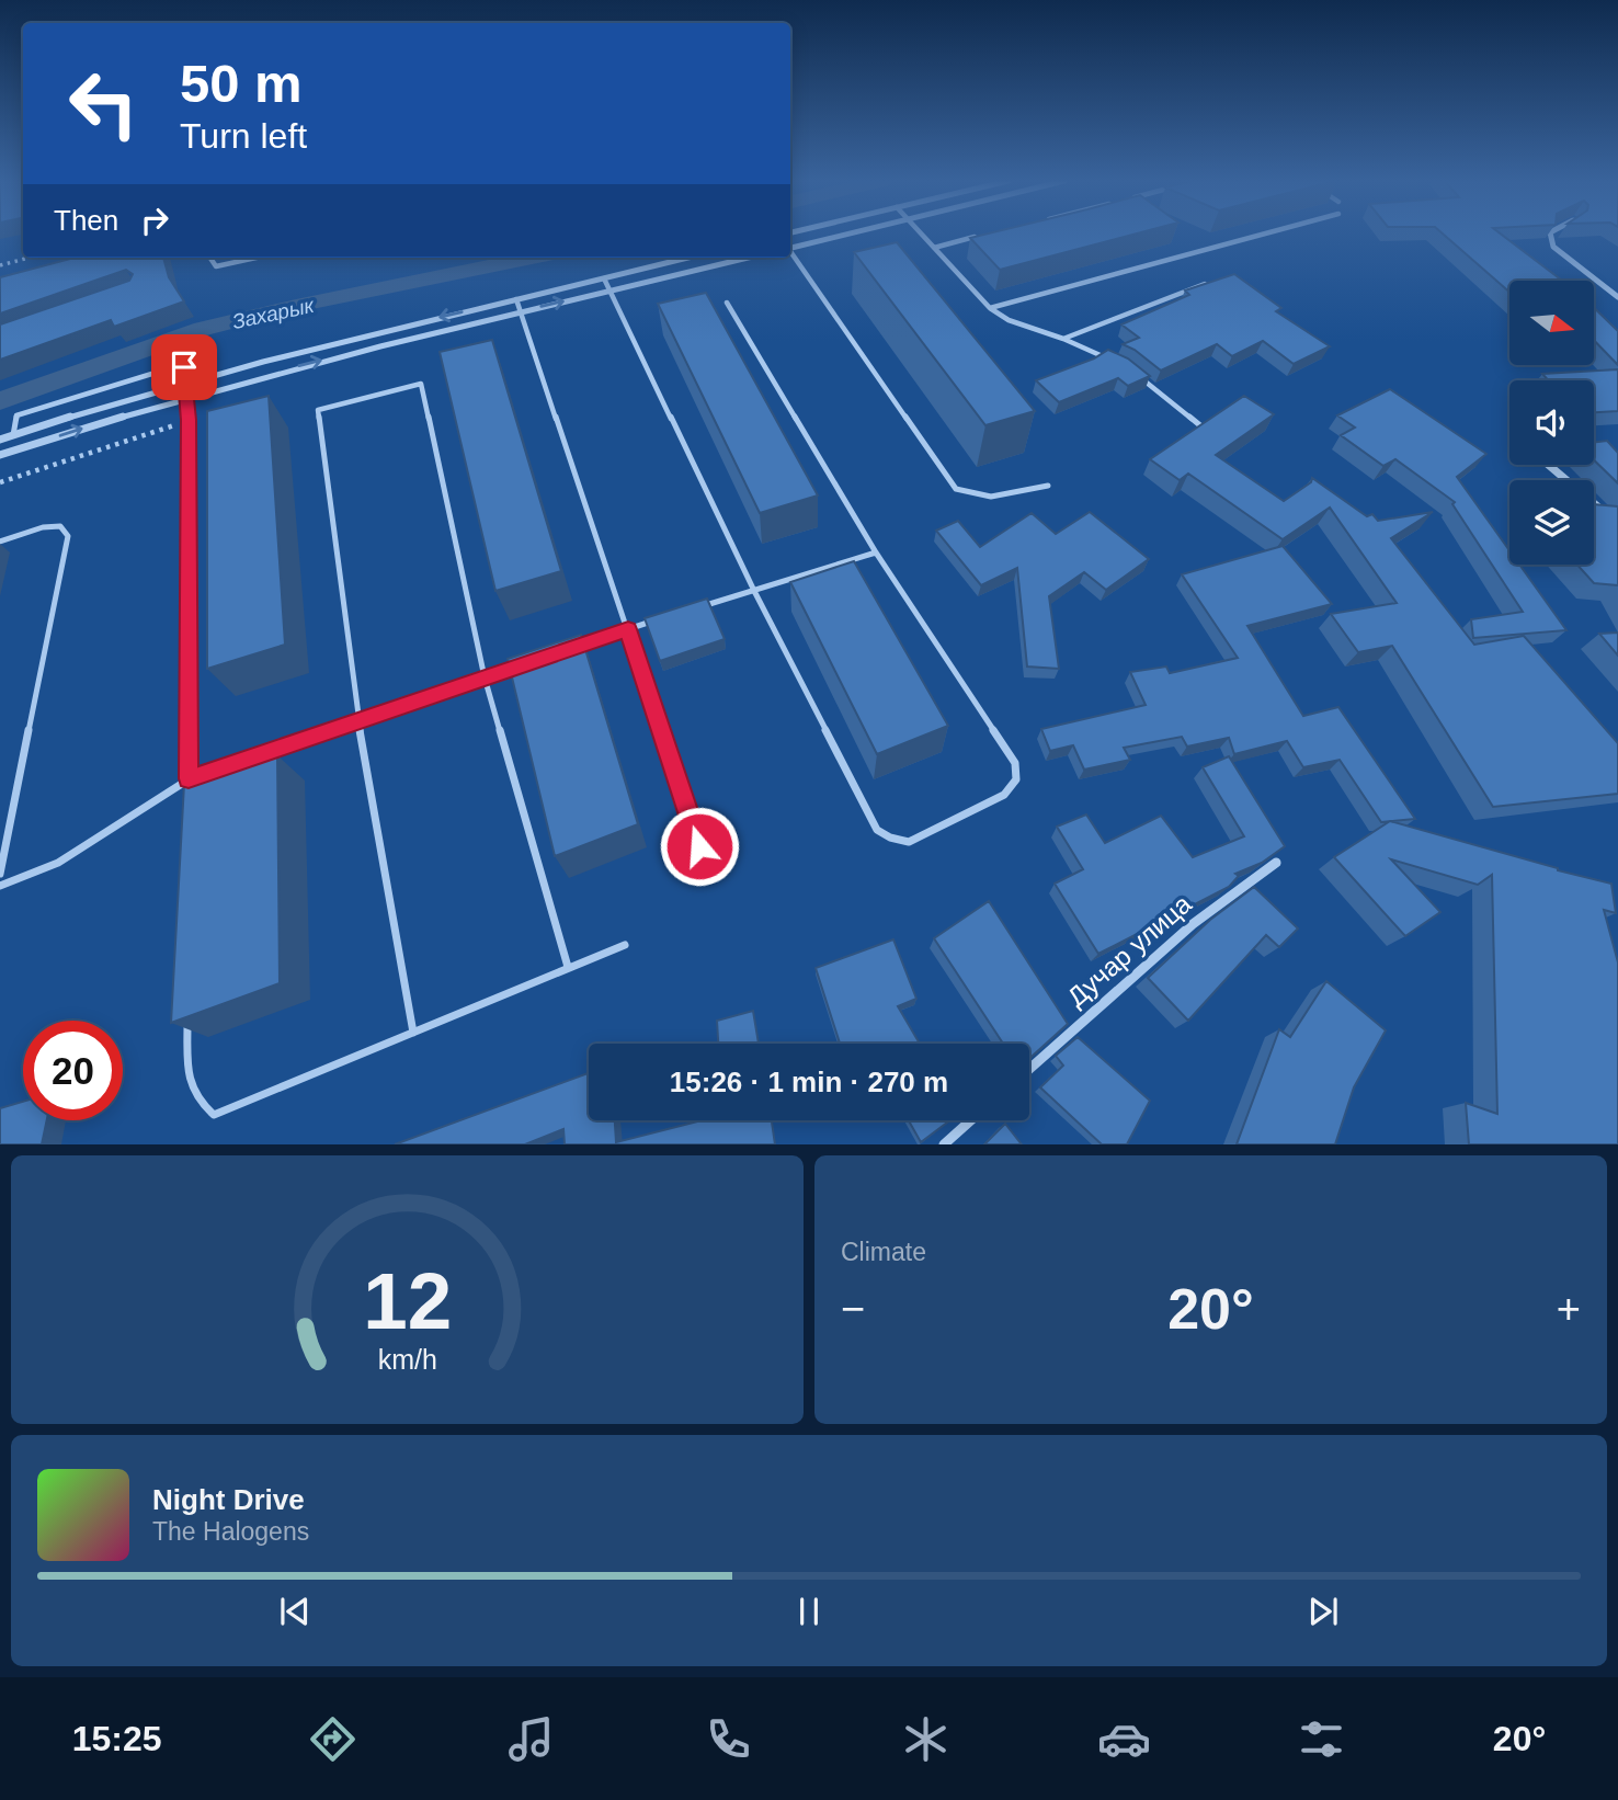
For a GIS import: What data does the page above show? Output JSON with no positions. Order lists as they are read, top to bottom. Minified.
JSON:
{"streets":{"street":["Дучар улица"]},"water":["Захарык"],"north":"right","page":{"turn":["50 m","Turn left"],"then":"Then","limit":"20","trip":"15:26 · 1 min · 270 m","tile":"Climate","heat":["−","20°","+"],"song":["Night Drive","The Halogens"],"tabs":["15:25","20°"],"gauge":["12","km/h"]}}
